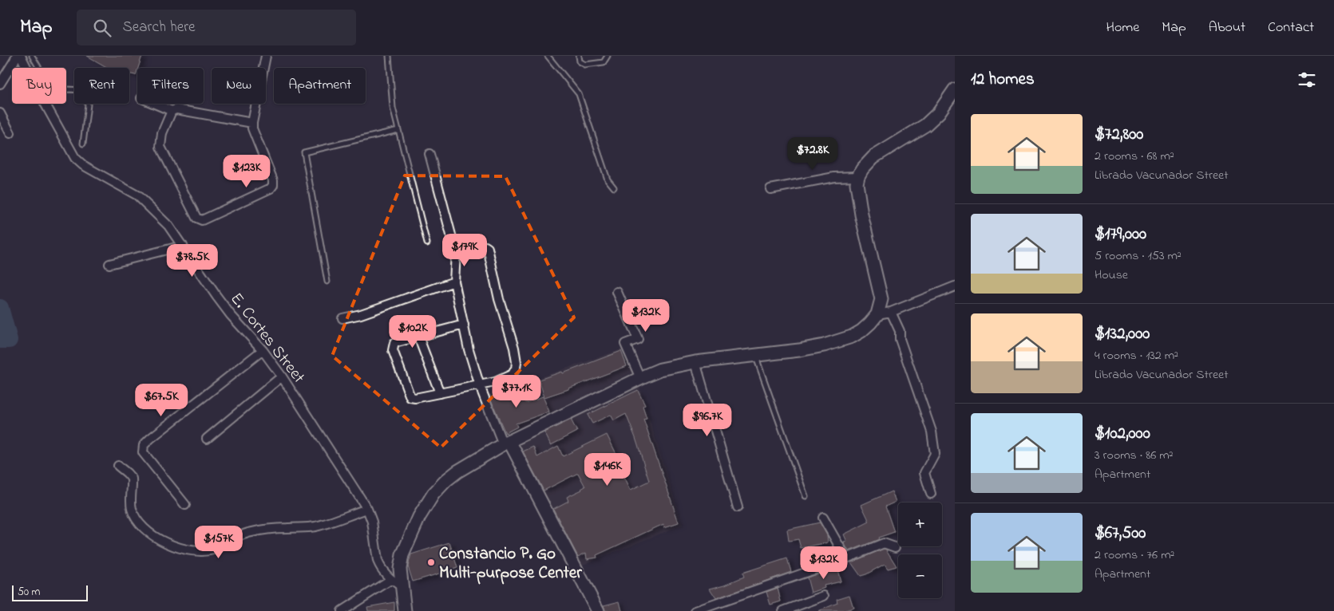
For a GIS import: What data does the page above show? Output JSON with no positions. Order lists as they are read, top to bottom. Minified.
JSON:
{"streets":{"street":["E. Cortes Street"]},"places":["Constancio P. Go Multi-purpose Center"],"scale_bar":"50 m","page":{"header":"Map","search":"Search here","nav":["Home","Map","About","Contact"],"heading":"12 homes","chip":["Buy","Rent","Filters","New","Apartment"],"list":[{"name":"$72,800","note":"2 rooms · 68 m² · Librado Vacunador Street"},{"name":"$179,000","note":"5 rooms · 153 m² · House"},{"name":"$132,000","note":"4 rooms · 132 m² · Librado Vacunador Street"},{"name":"$102,000","note":"3 rooms · 86 m² · Apartment"},{"name":"$67,500","note":"2 rooms · 76 m² · Apartment"}],"price":["$72.8K","$123K","$179K","$78.5K","$132K","$102K","$77.1K","$67.5K","$96.7K","$146K","$157K","$132K"],"map_buttons":["+","−"],"scale":"50 m"}}
